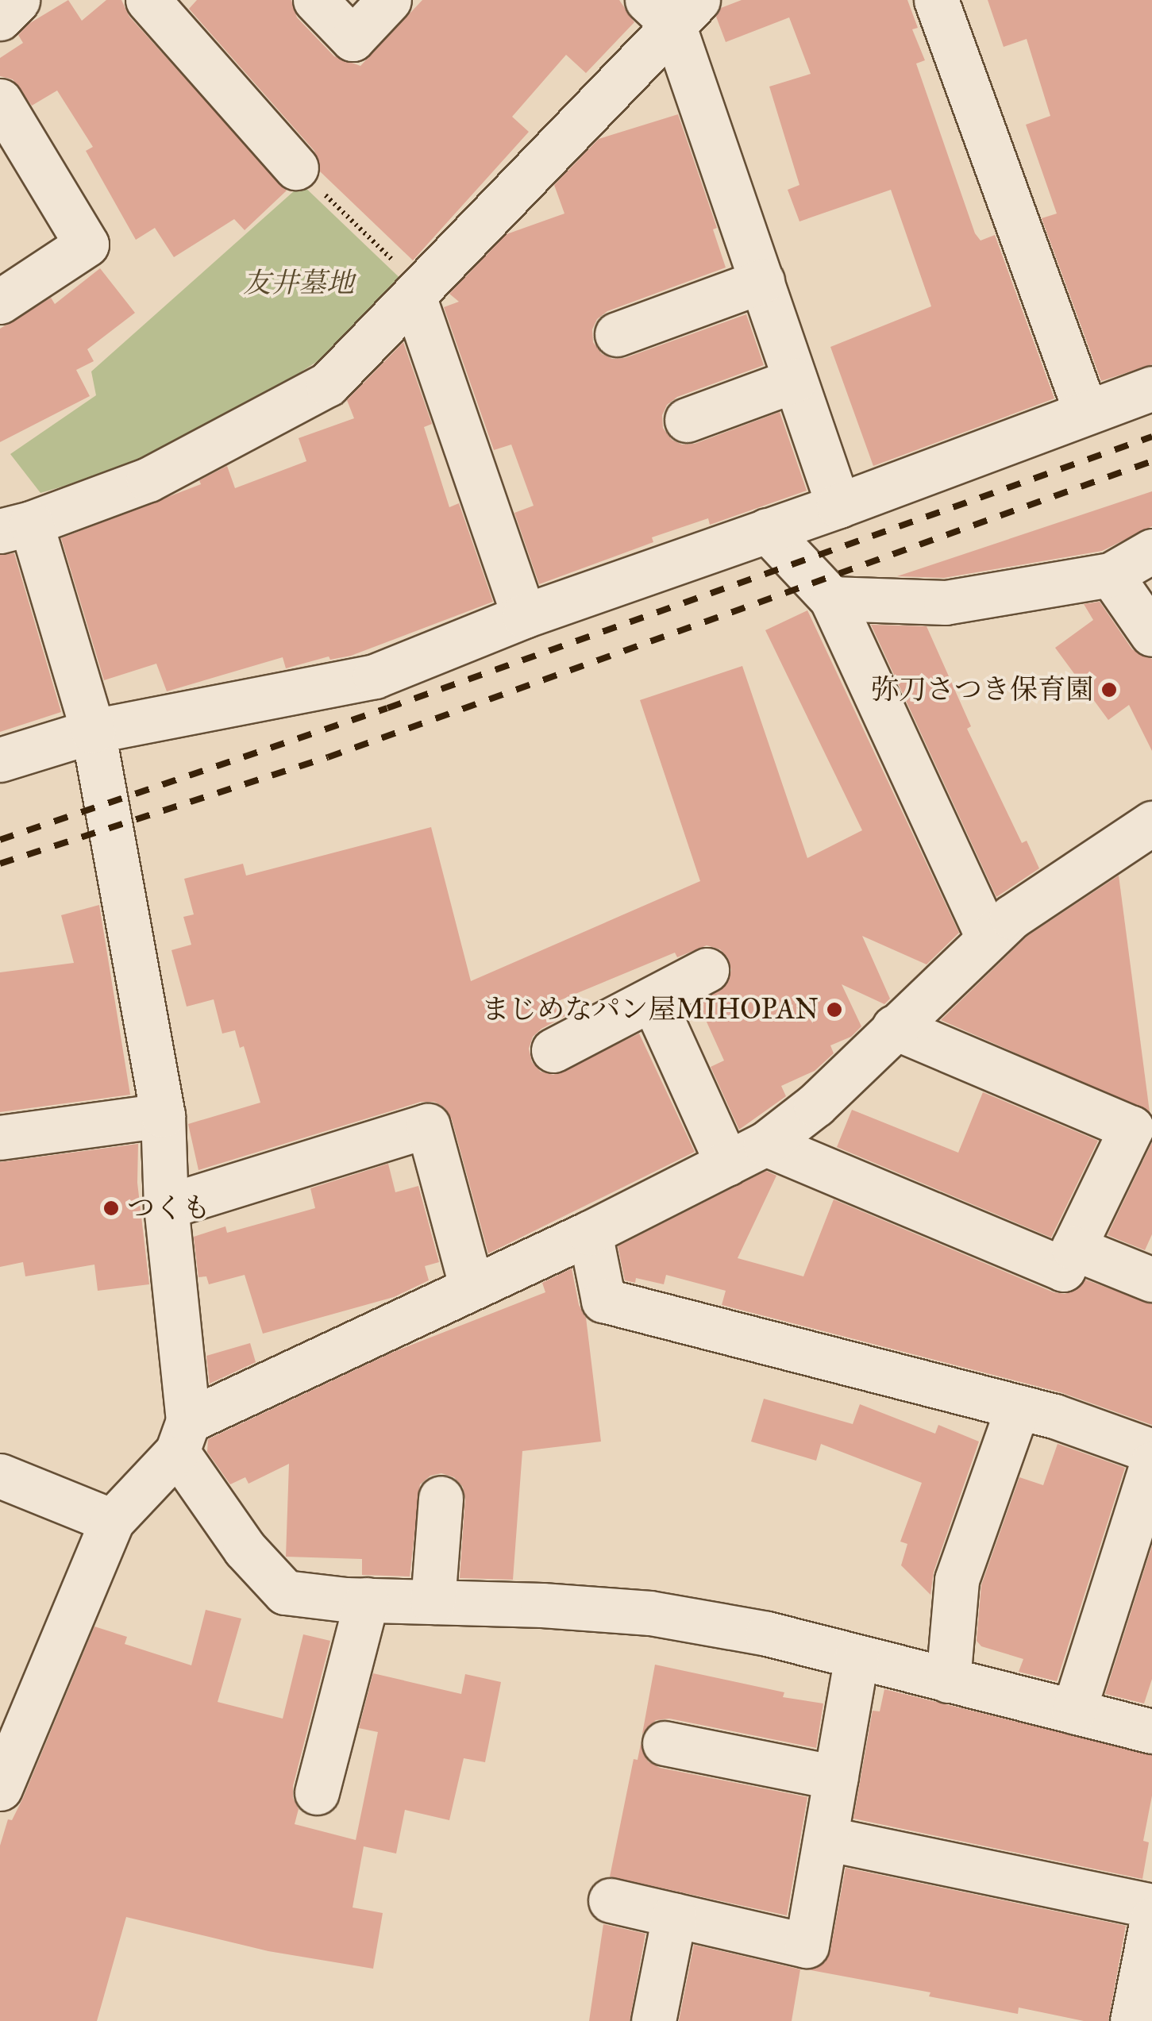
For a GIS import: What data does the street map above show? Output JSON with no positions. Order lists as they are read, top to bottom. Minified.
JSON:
{"parks":["友井墓地"],"places":["弥刀さつき保育園","まじめなパン屋MIHOPAN","つくも"]}
